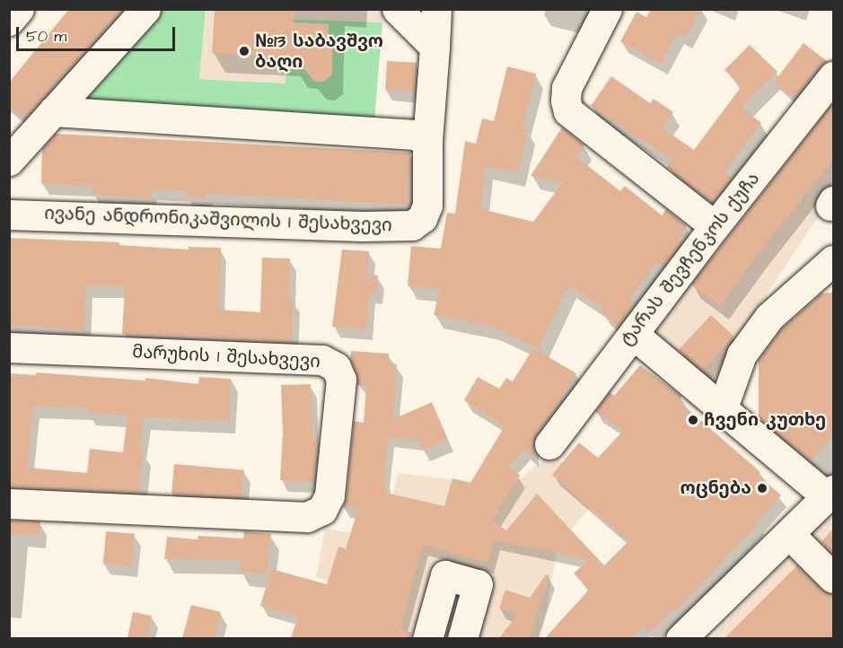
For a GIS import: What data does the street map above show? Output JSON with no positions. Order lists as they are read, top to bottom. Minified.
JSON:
{"streets":{"street":["ივანე ანდრონიკაშვილის I შესახვევი","ტარას შევჩენკოს ქუჩა","მარუხის 1 შესახვევი"]},"places":["№13 საბავშვო ბაღი","ჩვენი კუთხე","ოცნება"],"scale_bar":"50 m"}
